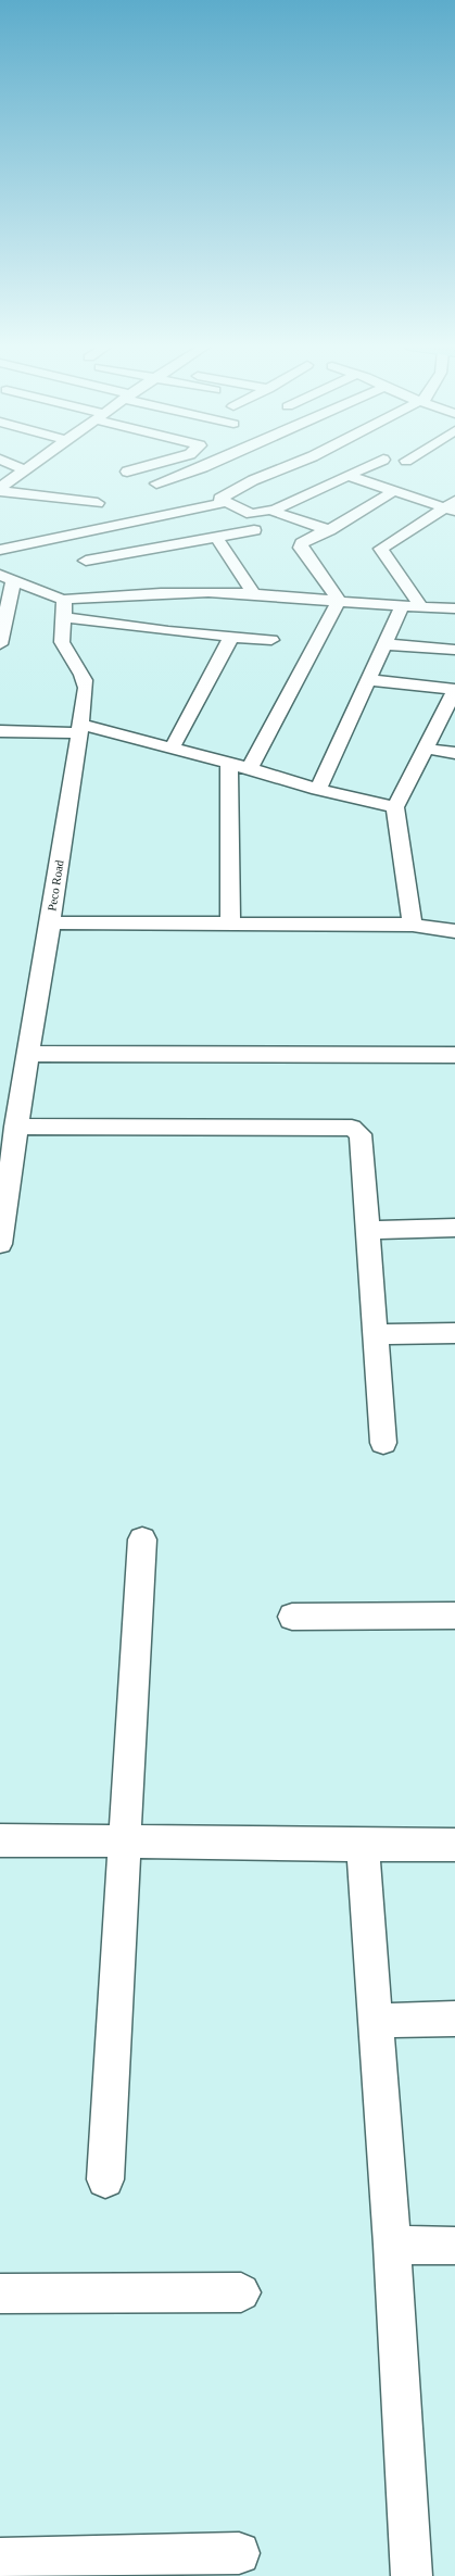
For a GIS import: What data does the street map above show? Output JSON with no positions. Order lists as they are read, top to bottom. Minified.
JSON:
{"streets":{"street":["Peco Road"]}}
